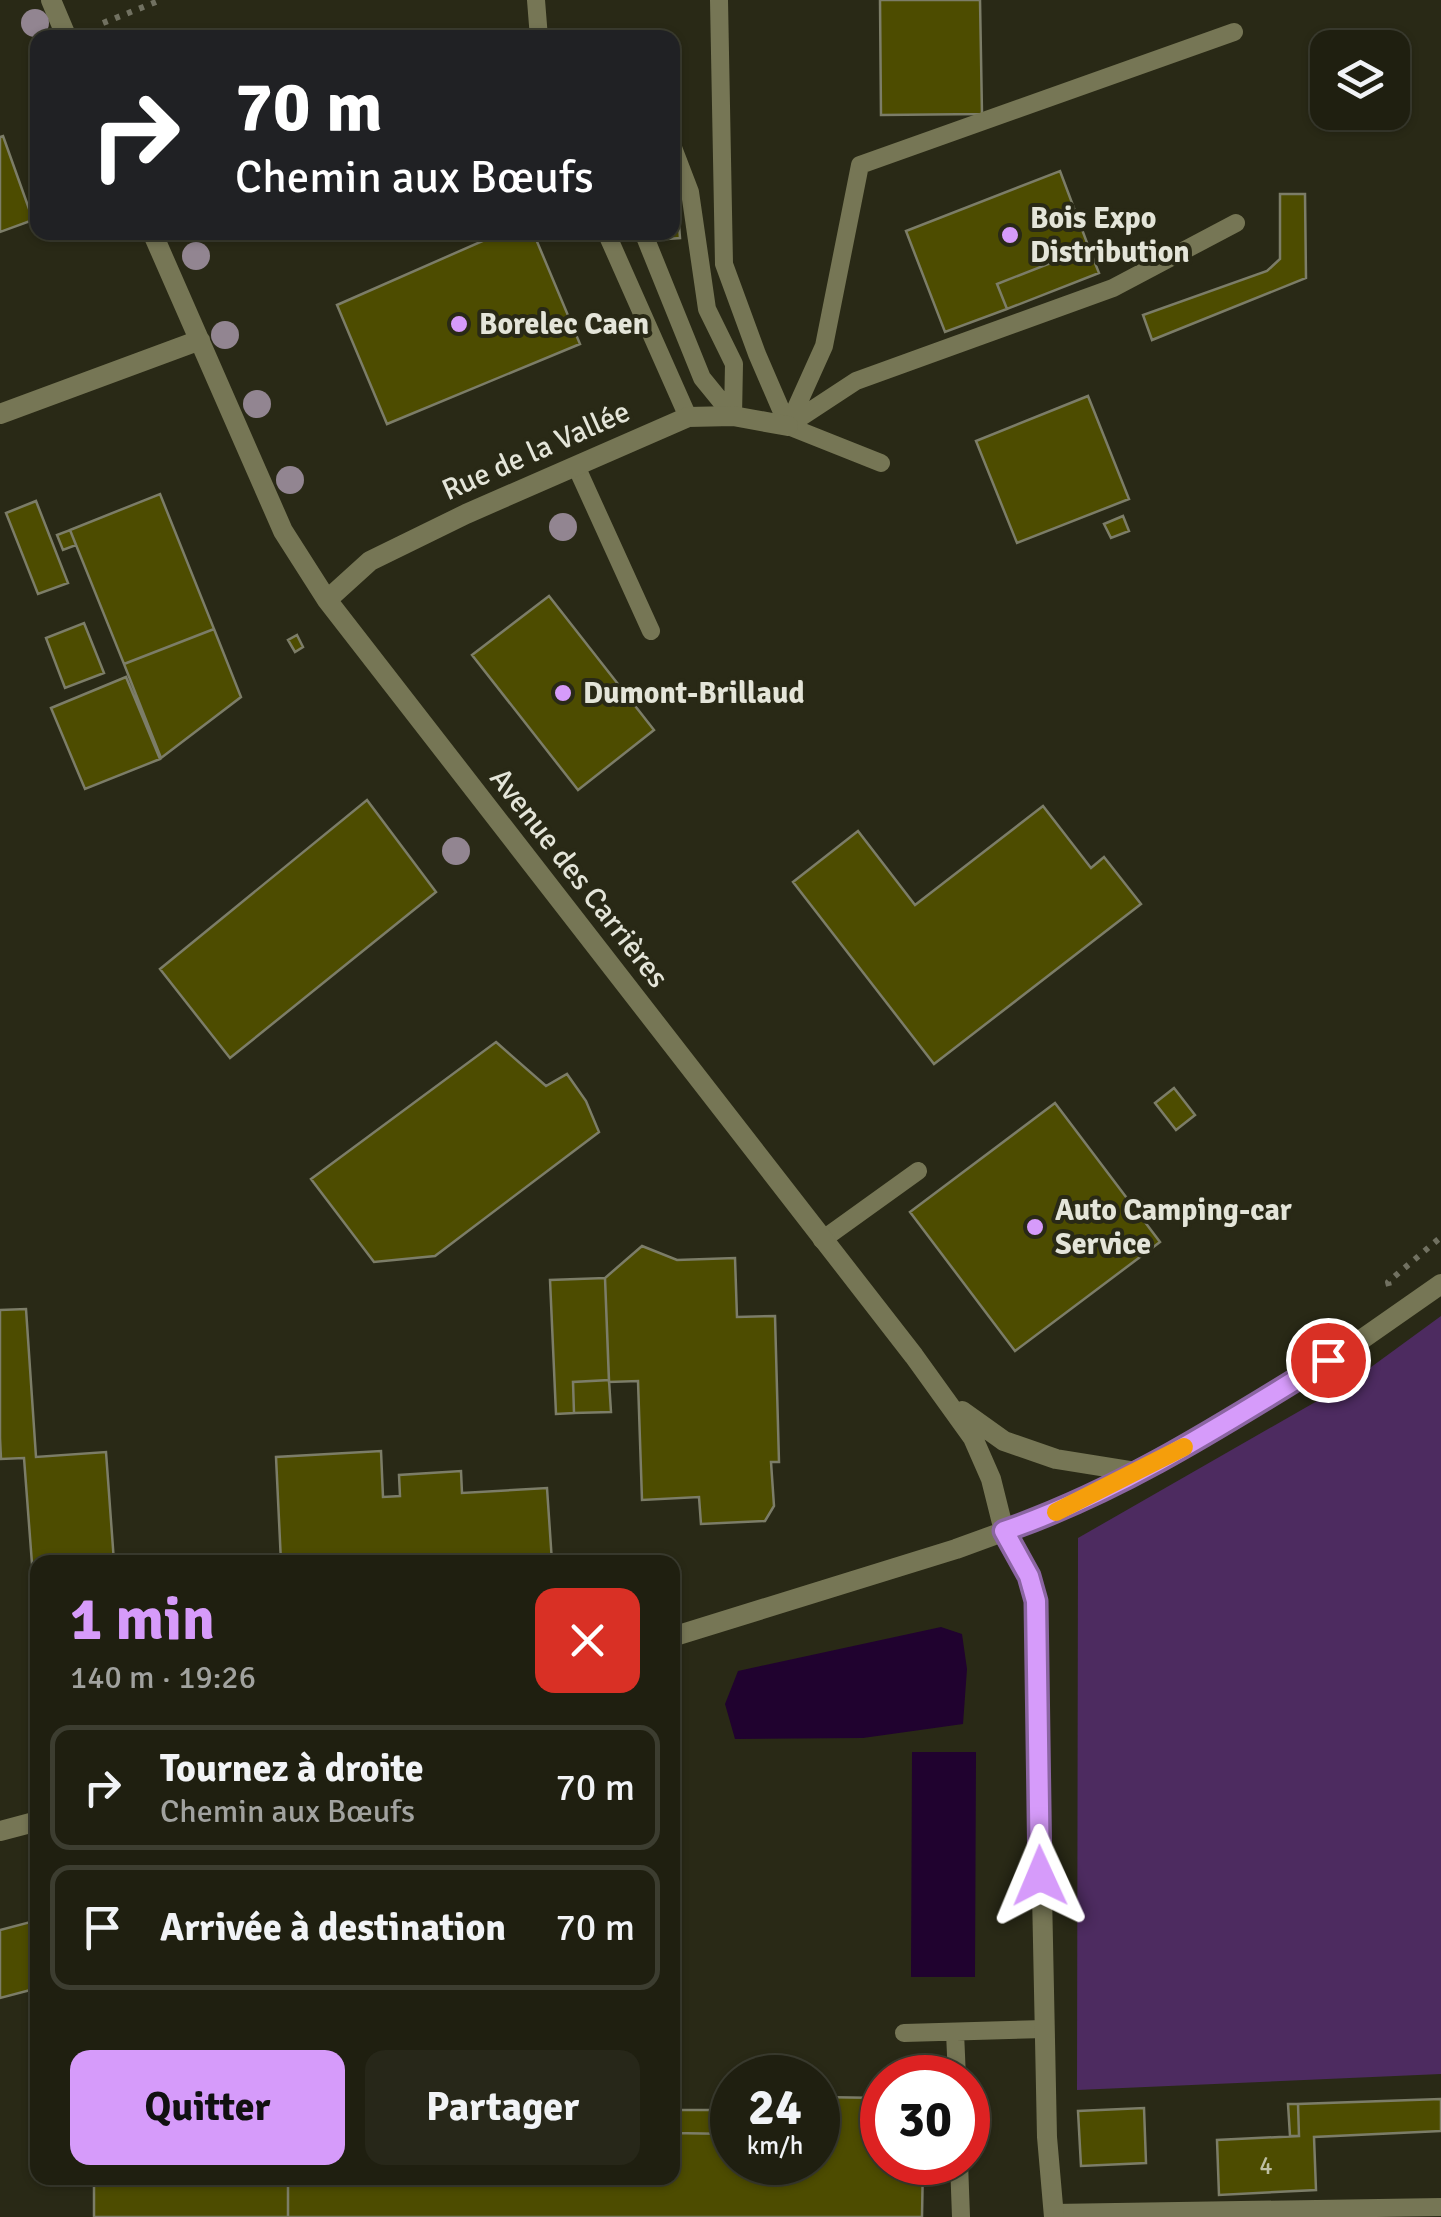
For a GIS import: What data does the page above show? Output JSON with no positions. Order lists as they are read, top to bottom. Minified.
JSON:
{"streets":{"street":["Rue de la Vallée","Avenue des Carrières"]},"crossings":[["Rue de la Vallée","Avenue des Carrières"]],"places":["Bois Expo Distribution","Borelec Caen","Dumont-Brillaud","Auto Camping-car Service"],"house_numbers":["4"],"page":{"turn":["70 m","Chemin aux Bœufs"],"heading":["1 min","140 m · 19:26"],"list":[{"name":"Tournez à droite","note":"Chemin aux Bœufs","value":"70 m"},{"name":"Arrivée à destination","value":"70 m"}],"buttons":["Quitter","Partager"],"speed":"24 km/h","limit":"30"}}
